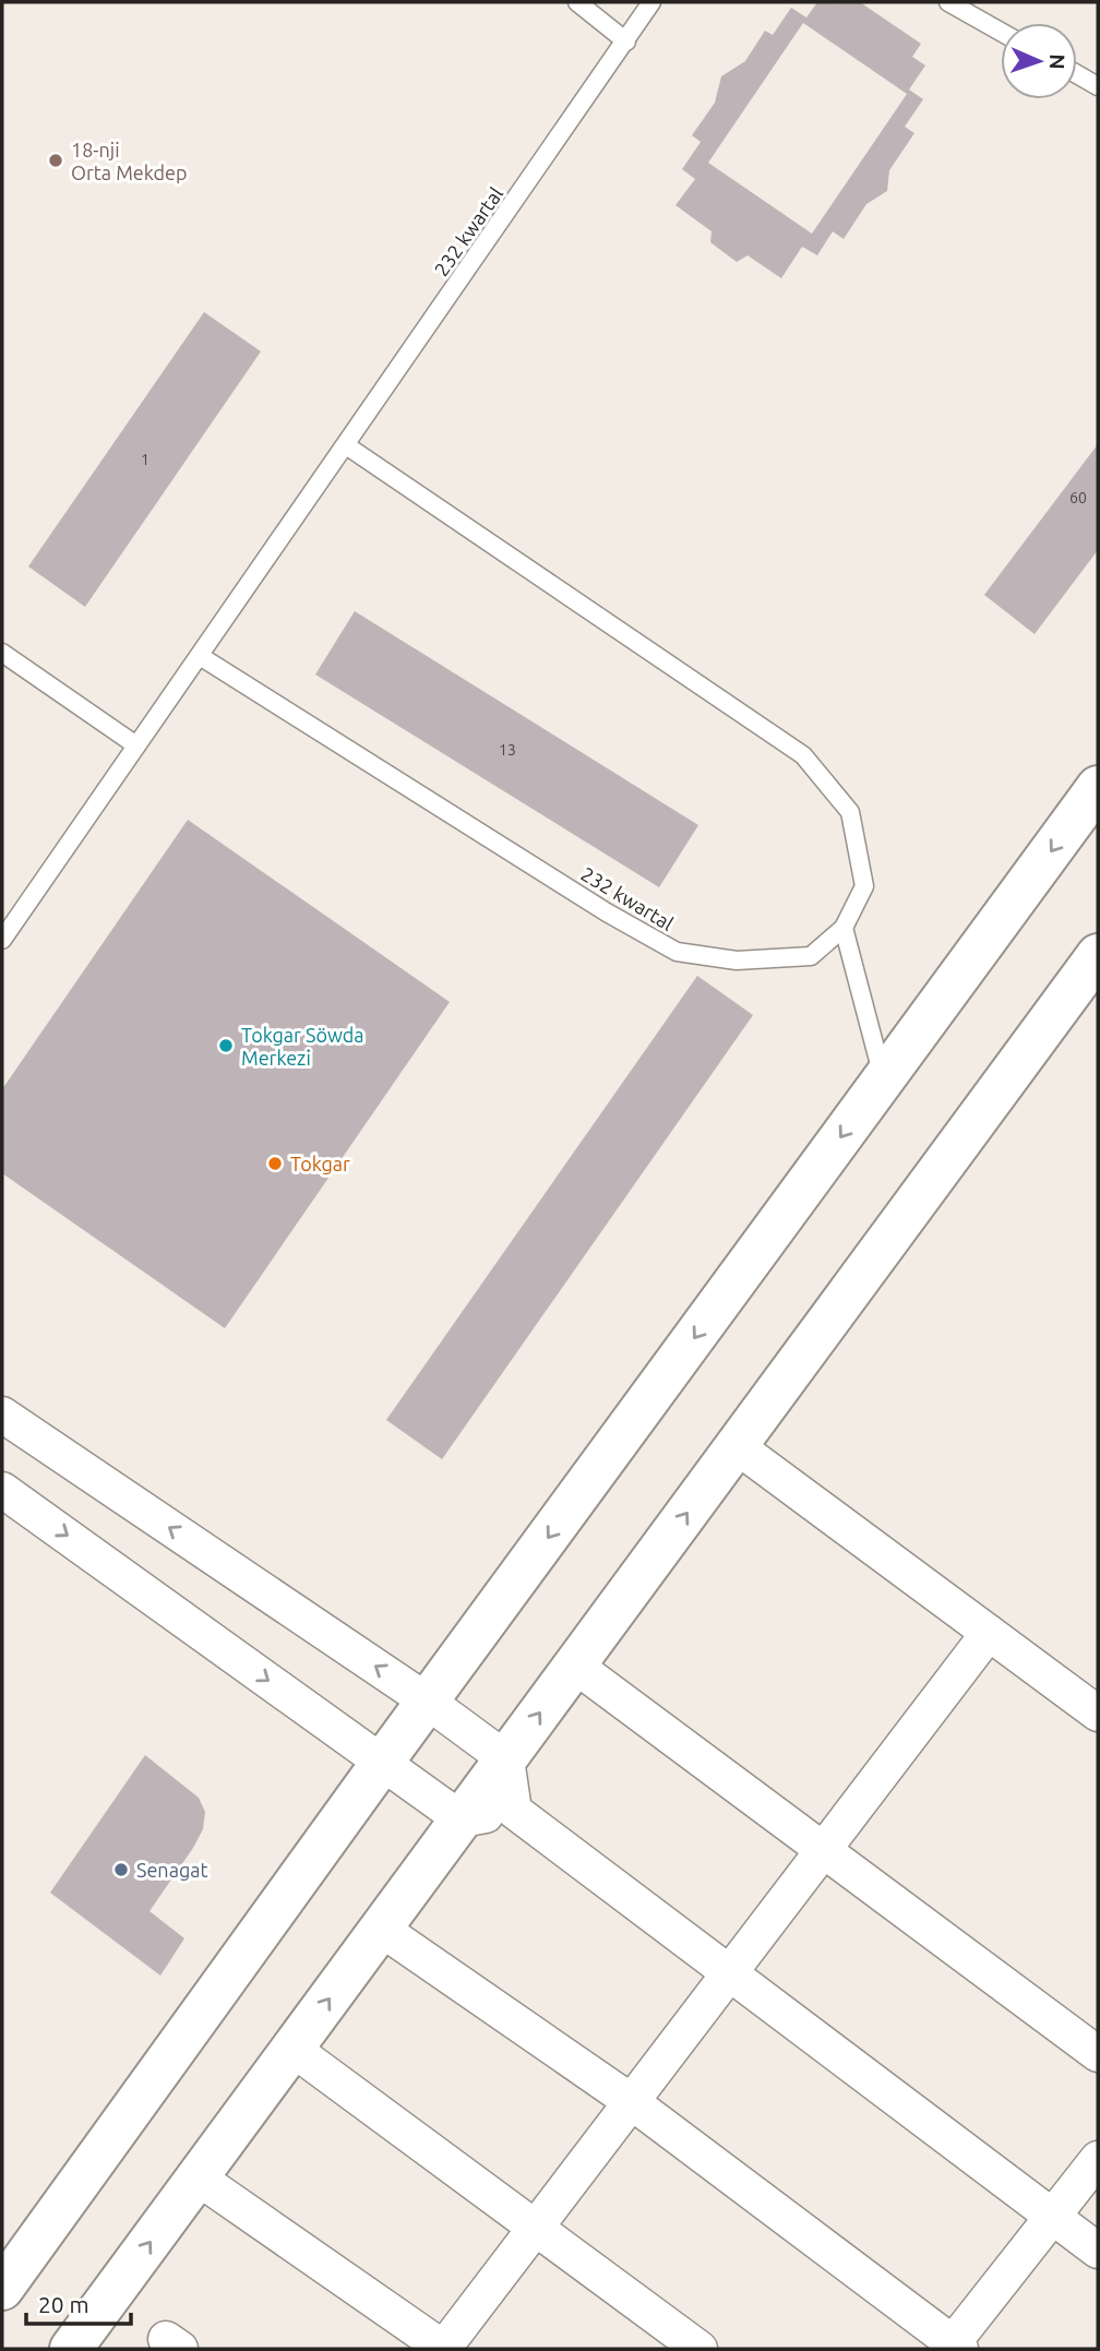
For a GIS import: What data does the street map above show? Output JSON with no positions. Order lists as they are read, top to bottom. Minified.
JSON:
{"streets":{"lane":["232 kwartal"]},"places":["18-nji Orta Mekdep","Tokgar Söwda Merkezi","Tokgar","Senagat"],"house_numbers":["1","60","13"],"scale_bar":"20 m","north":"right"}
